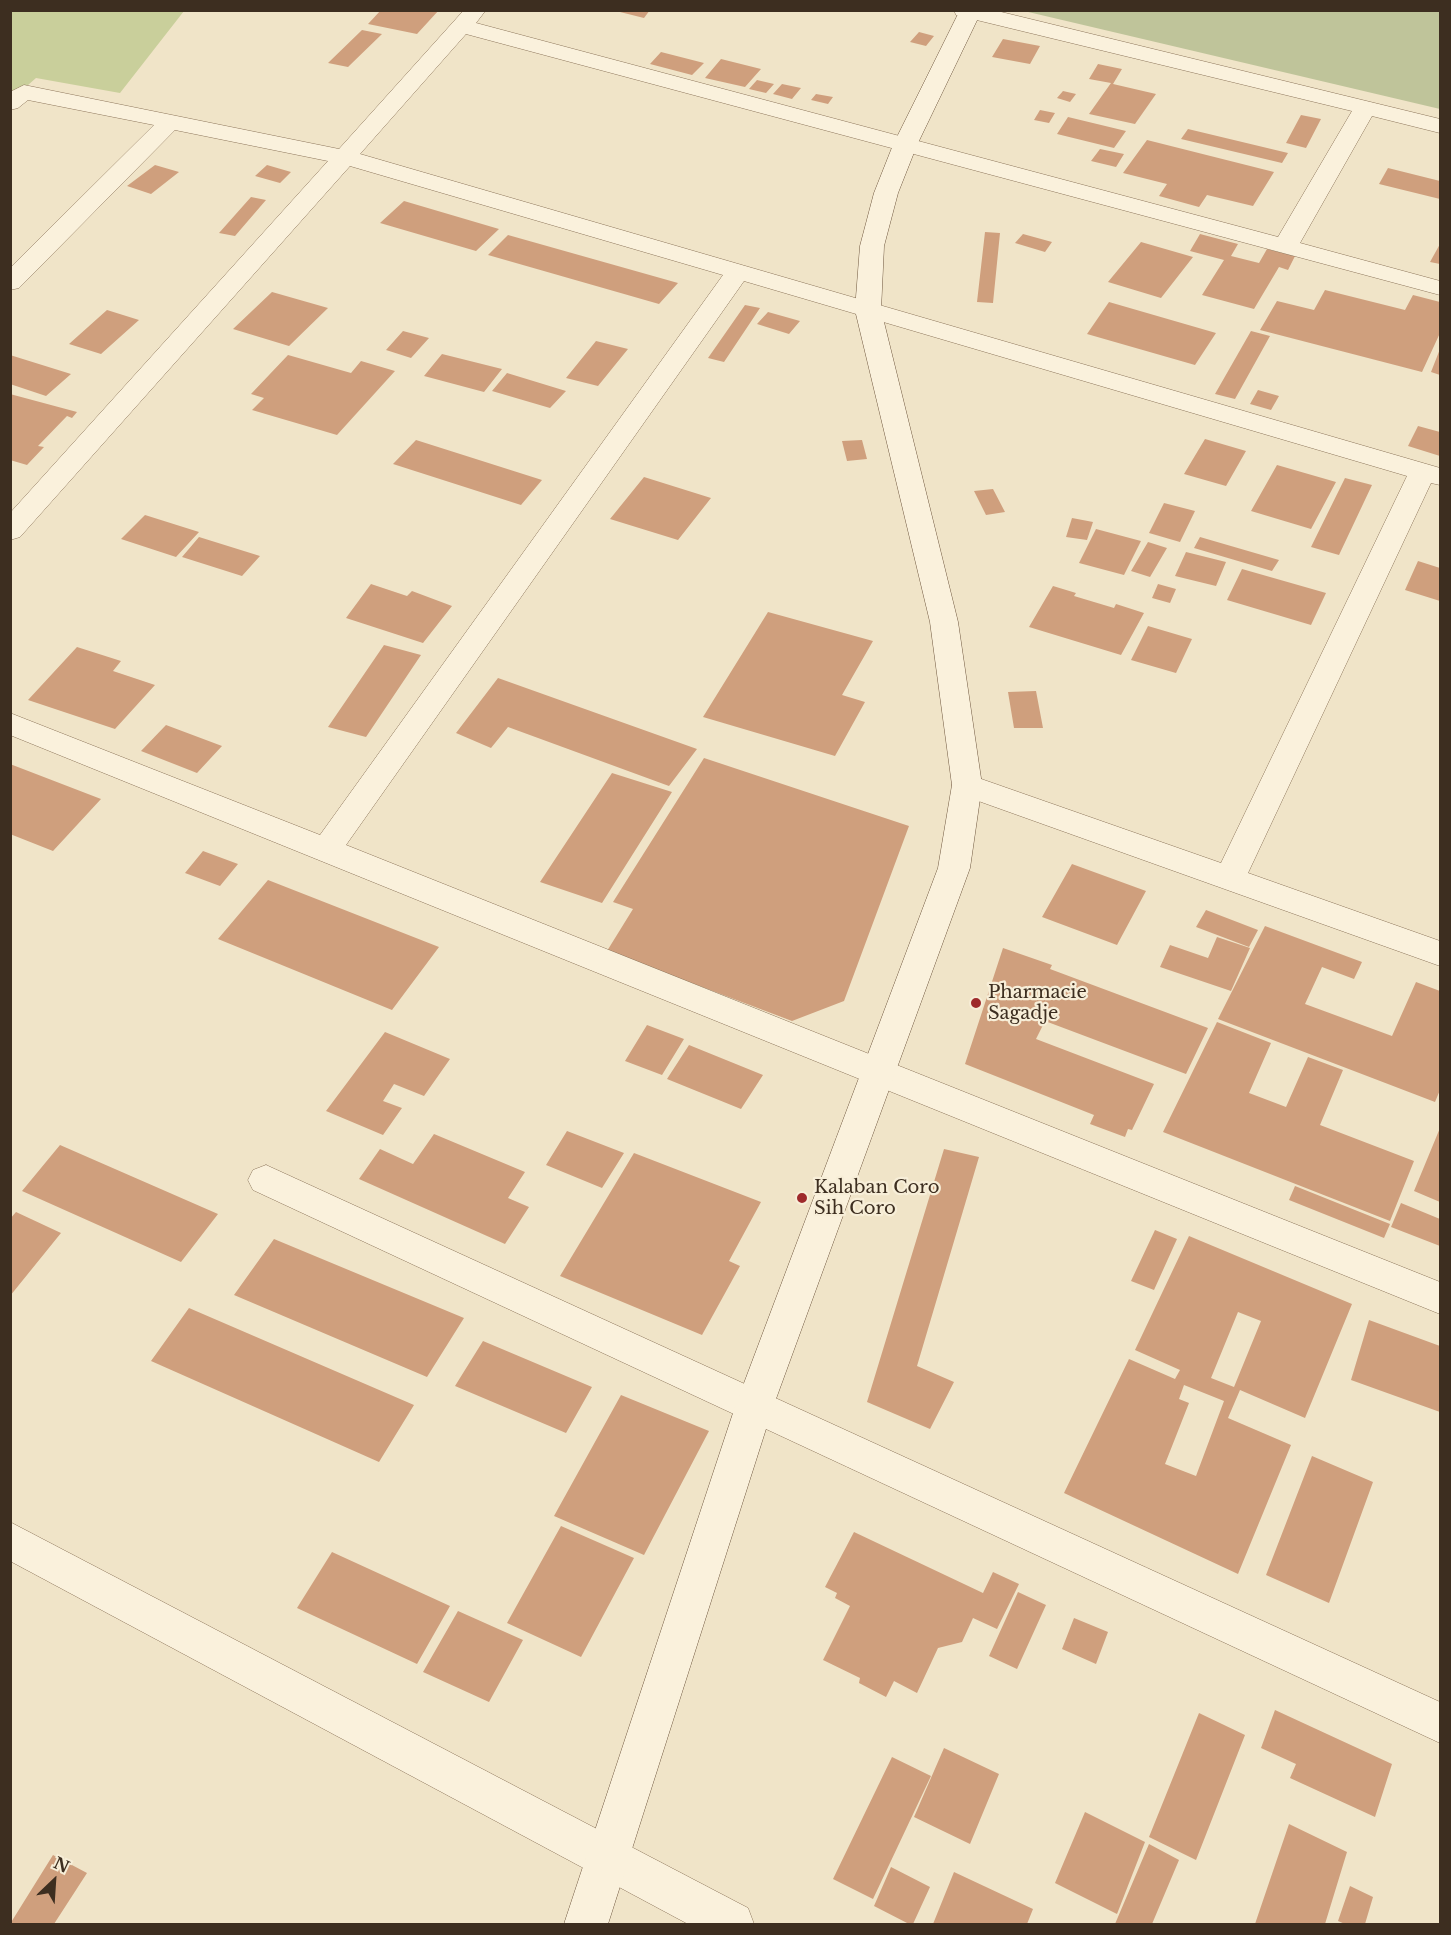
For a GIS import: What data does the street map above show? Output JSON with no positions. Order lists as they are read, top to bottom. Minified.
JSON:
{"places":["Pharmacie Sagadje","Kalaban Coro Sih Coro"],"north":"top right"}
